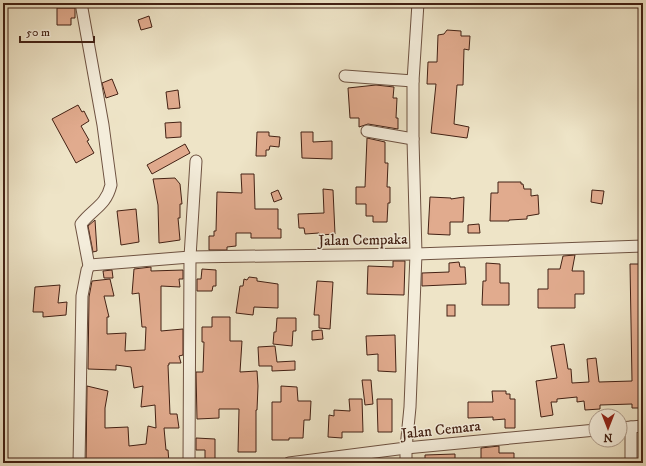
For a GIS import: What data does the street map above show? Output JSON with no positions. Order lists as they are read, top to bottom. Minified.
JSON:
{"streets":{"street":["Jalan Cempaka","Jalan Cemara"]},"scale_bar":"50 m","north":"bottom"}
